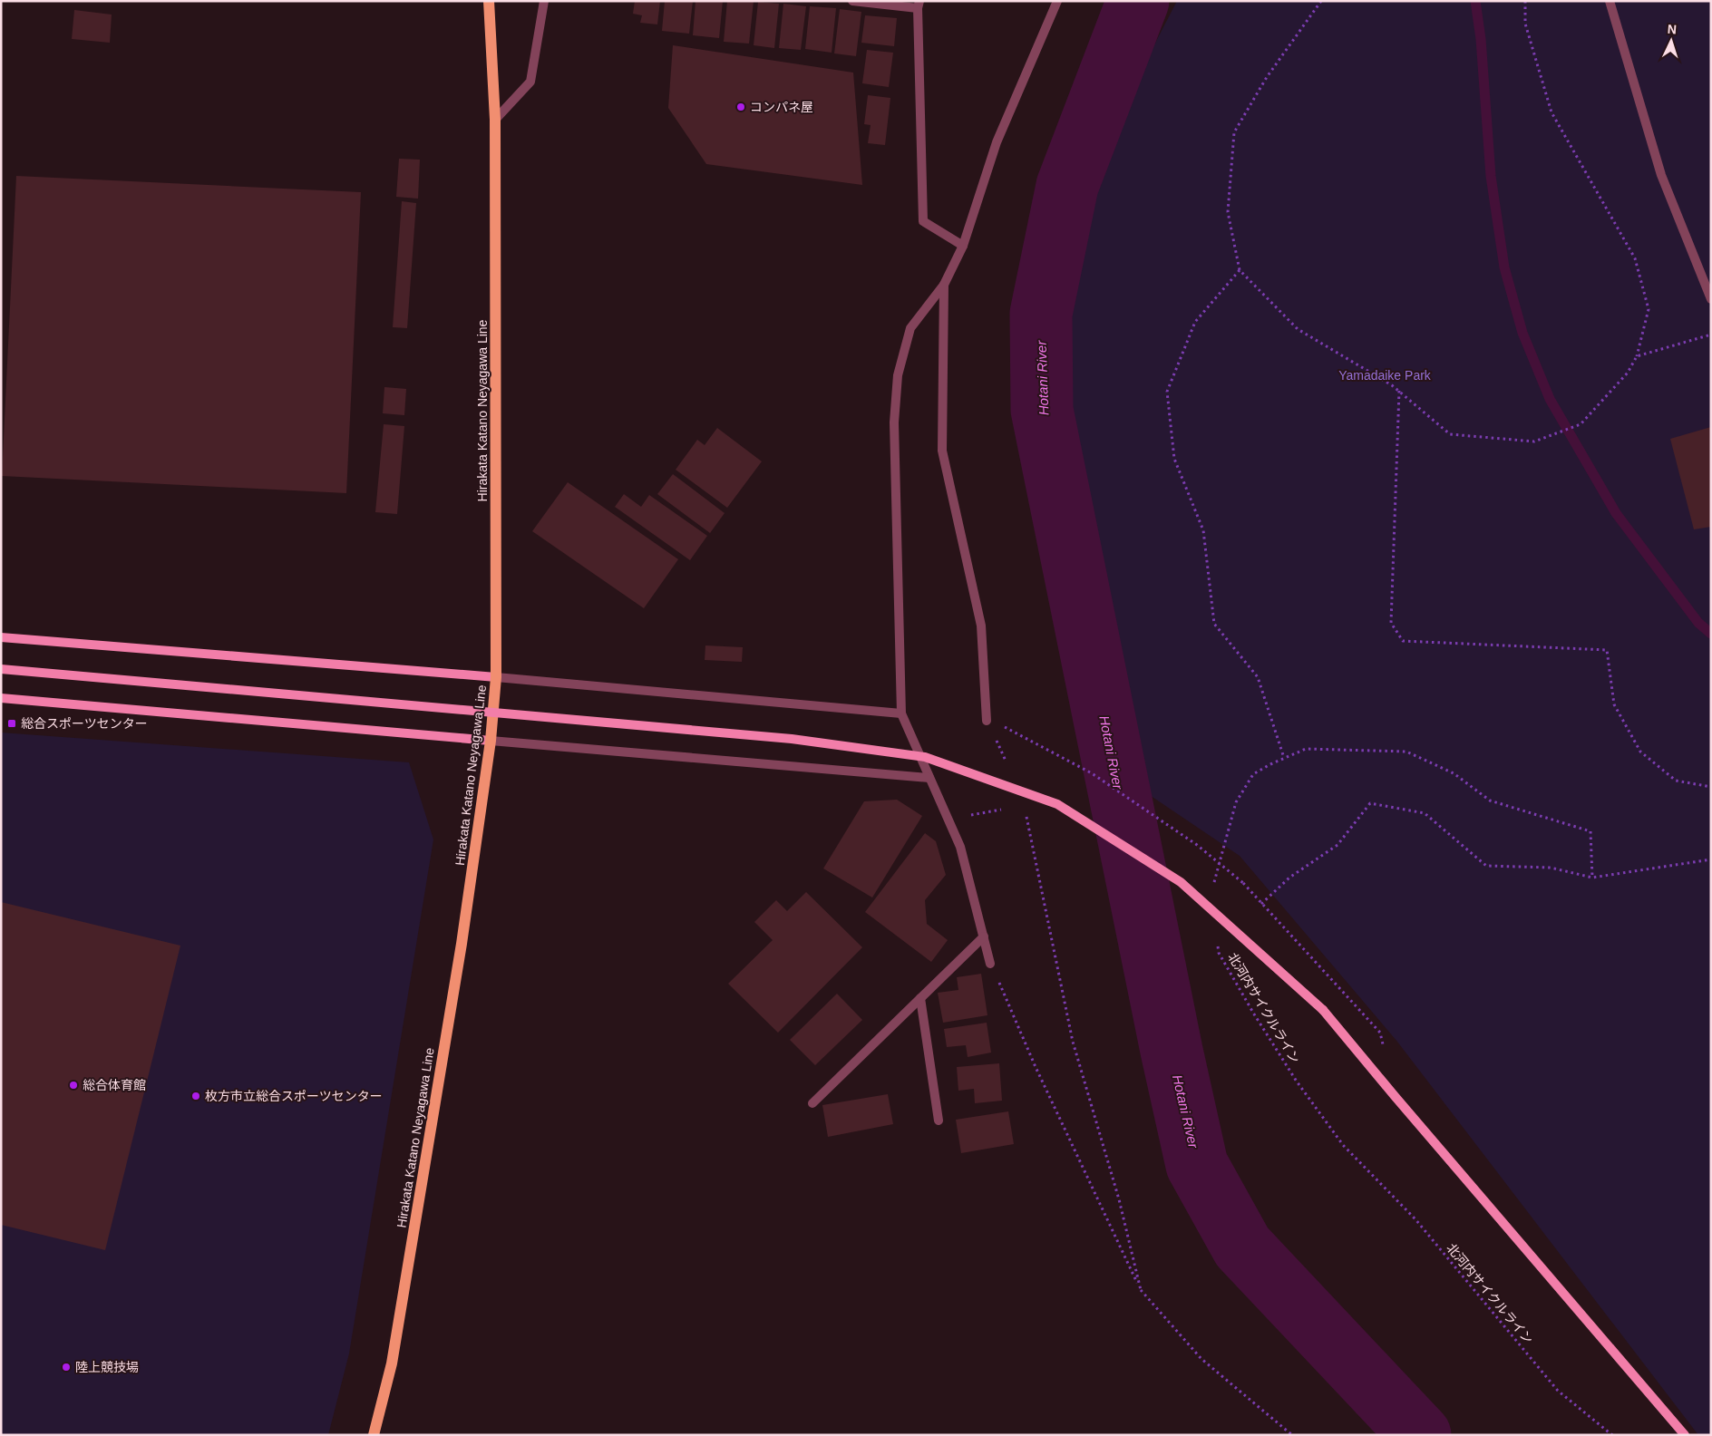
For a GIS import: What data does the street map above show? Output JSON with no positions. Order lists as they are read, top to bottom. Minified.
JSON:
{"streets":{"main road":["Hirakata Katano Neyagawa Line"],"path":["北河内サイクルライン"]},"water":["Hotani River"],"parks":["Yamadaike Park"],"places":{"other":["コンパネ屋","総合体育館","枚方市立総合スポーツセンター","陸上競技場"],"transit":["総合スポーツセンター"]},"north":"top"}
